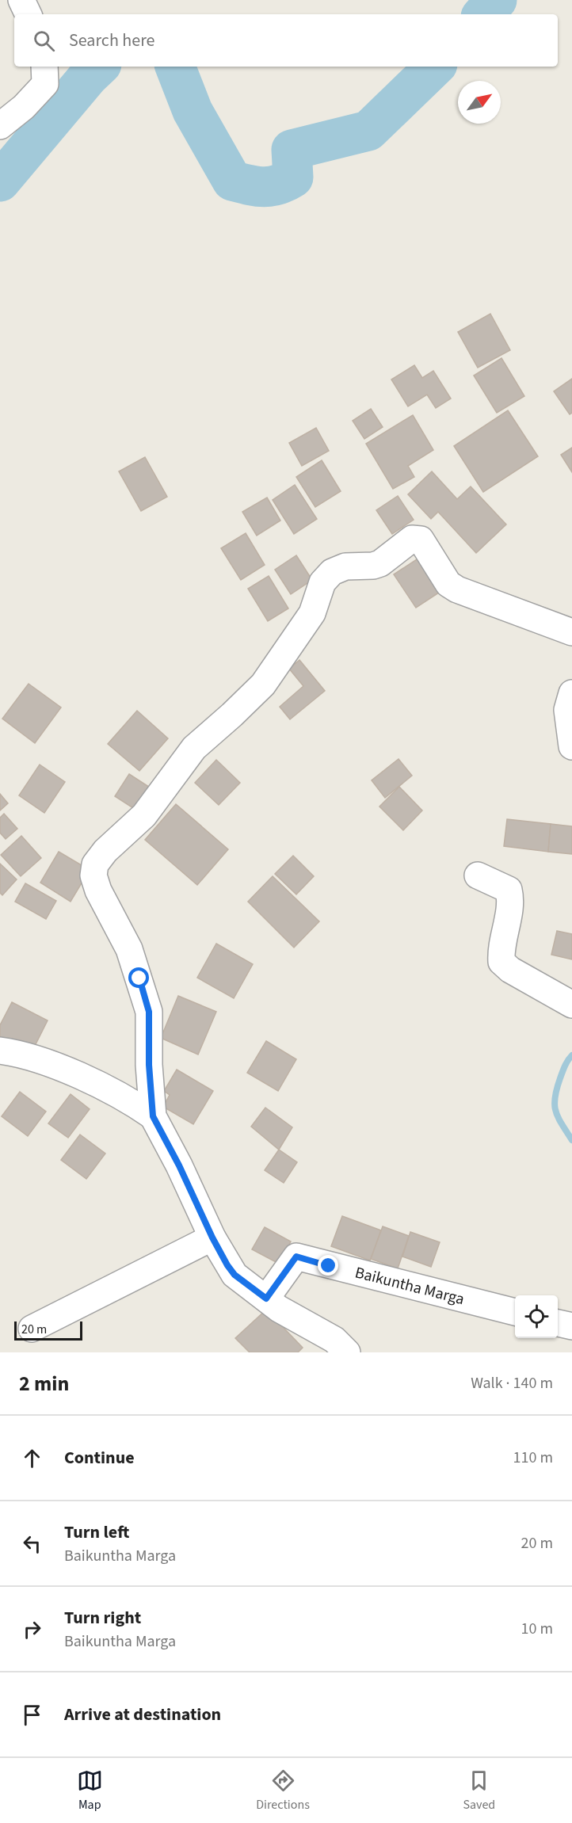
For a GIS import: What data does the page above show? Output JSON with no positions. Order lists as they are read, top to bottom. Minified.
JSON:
{"streets":{"street":["Baikuntha Marga"]},"scale_bar":"20 m","north":"top right","page":{"search":"Search here","scale":"20 m","heading":["2 min","Walk · 140 m"],"list":[["Continue","110 m"],["Turn left","Baikuntha Marga","20 m"],["Turn right","Baikuntha Marga","10 m"],"Arrive at destination"],"nav":["Map","Directions","Saved"]}}
